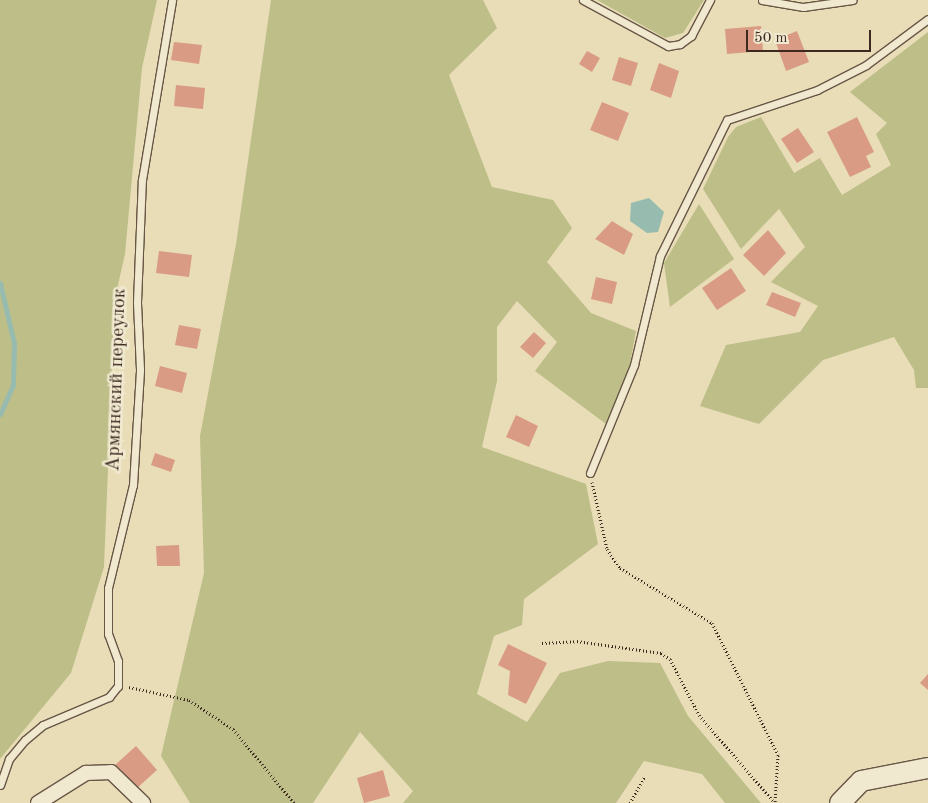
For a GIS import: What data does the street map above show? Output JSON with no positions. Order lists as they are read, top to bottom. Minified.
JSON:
{"streets":{"lane":["Армянский переулок"]},"scale_bar":"50 m"}
